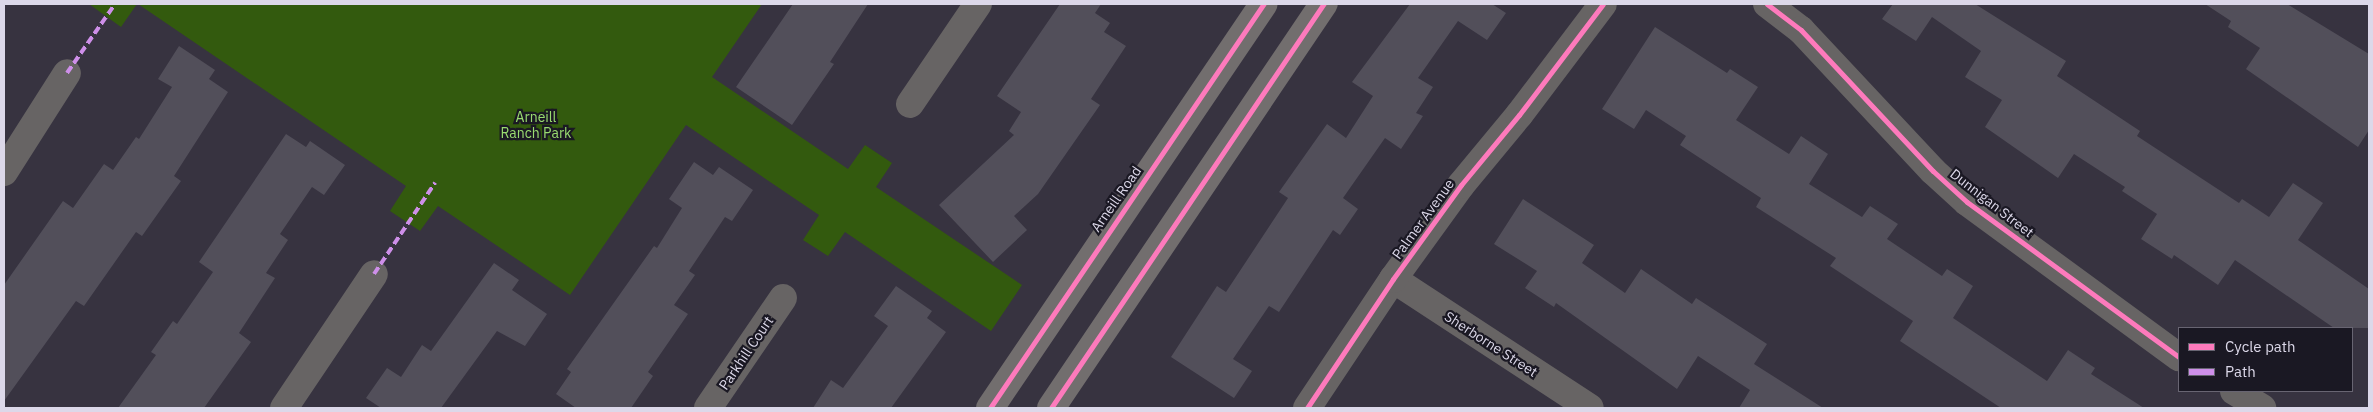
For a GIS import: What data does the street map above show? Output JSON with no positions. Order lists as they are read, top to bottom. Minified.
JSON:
{"streets":{"main road":["Arneill Road"],"street":["Dunnigan Street","Palmer Avenue","Sherborne Street","Parkhill Court"]},"crossings":[["Palmer Avenue","Sherborne Street"]],"parks":["Arneill Ranch Park"],"legend":["Cycle path","Path"]}
